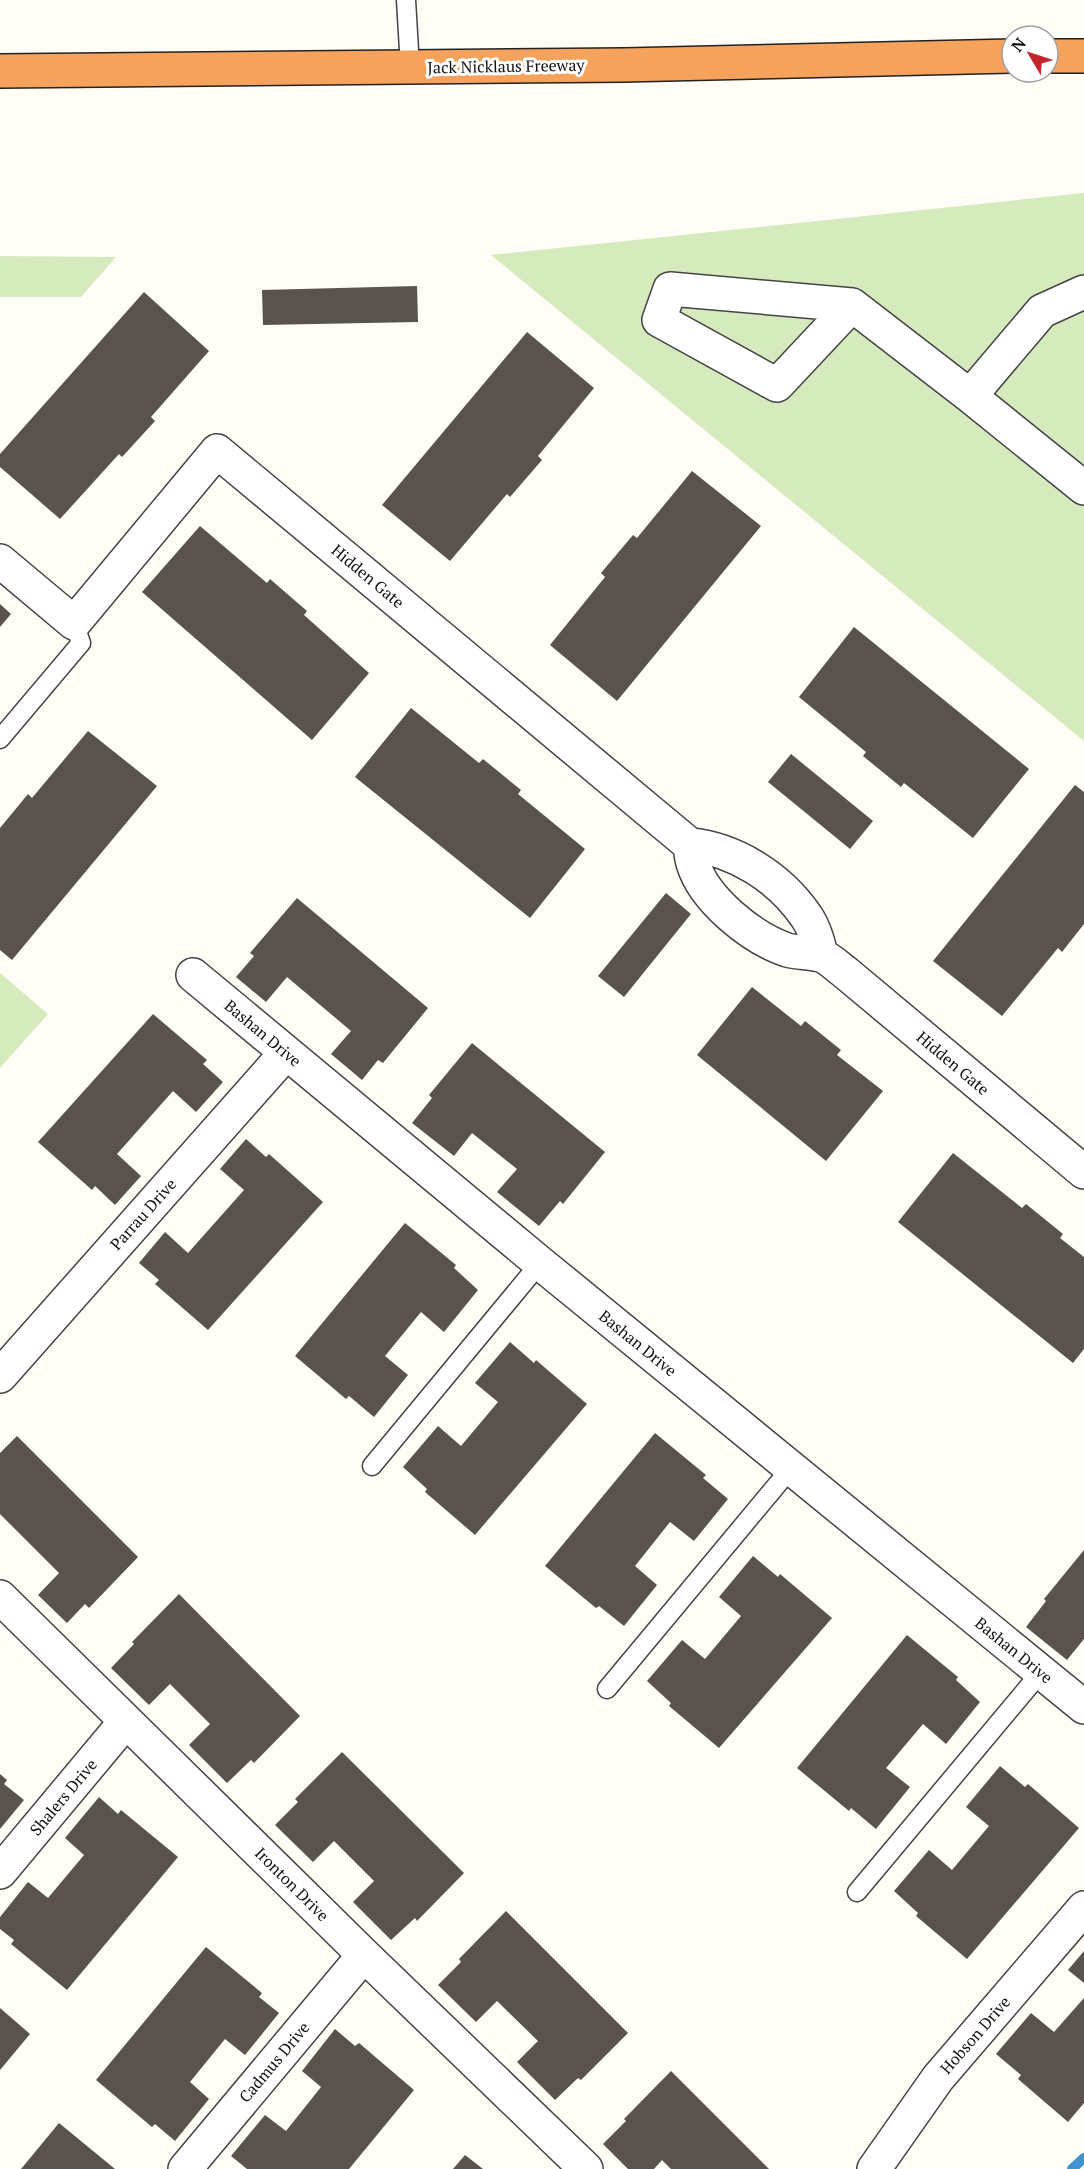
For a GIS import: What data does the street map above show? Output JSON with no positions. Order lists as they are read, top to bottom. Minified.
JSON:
{"streets":{"highway":["Jack Nicklaus Freeway"],"street":["Hidden Gate","Bashan Drive","Parrau Drive","Shalers Drive","Ironton Drive","Hobson Drive","Cadmus Drive"]},"crossings":[["Bashan Drive","Parrau Drive"],["Shalers Drive","Ironton Drive"],["Ironton Drive","Cadmus Drive"]],"north":"top left"}
